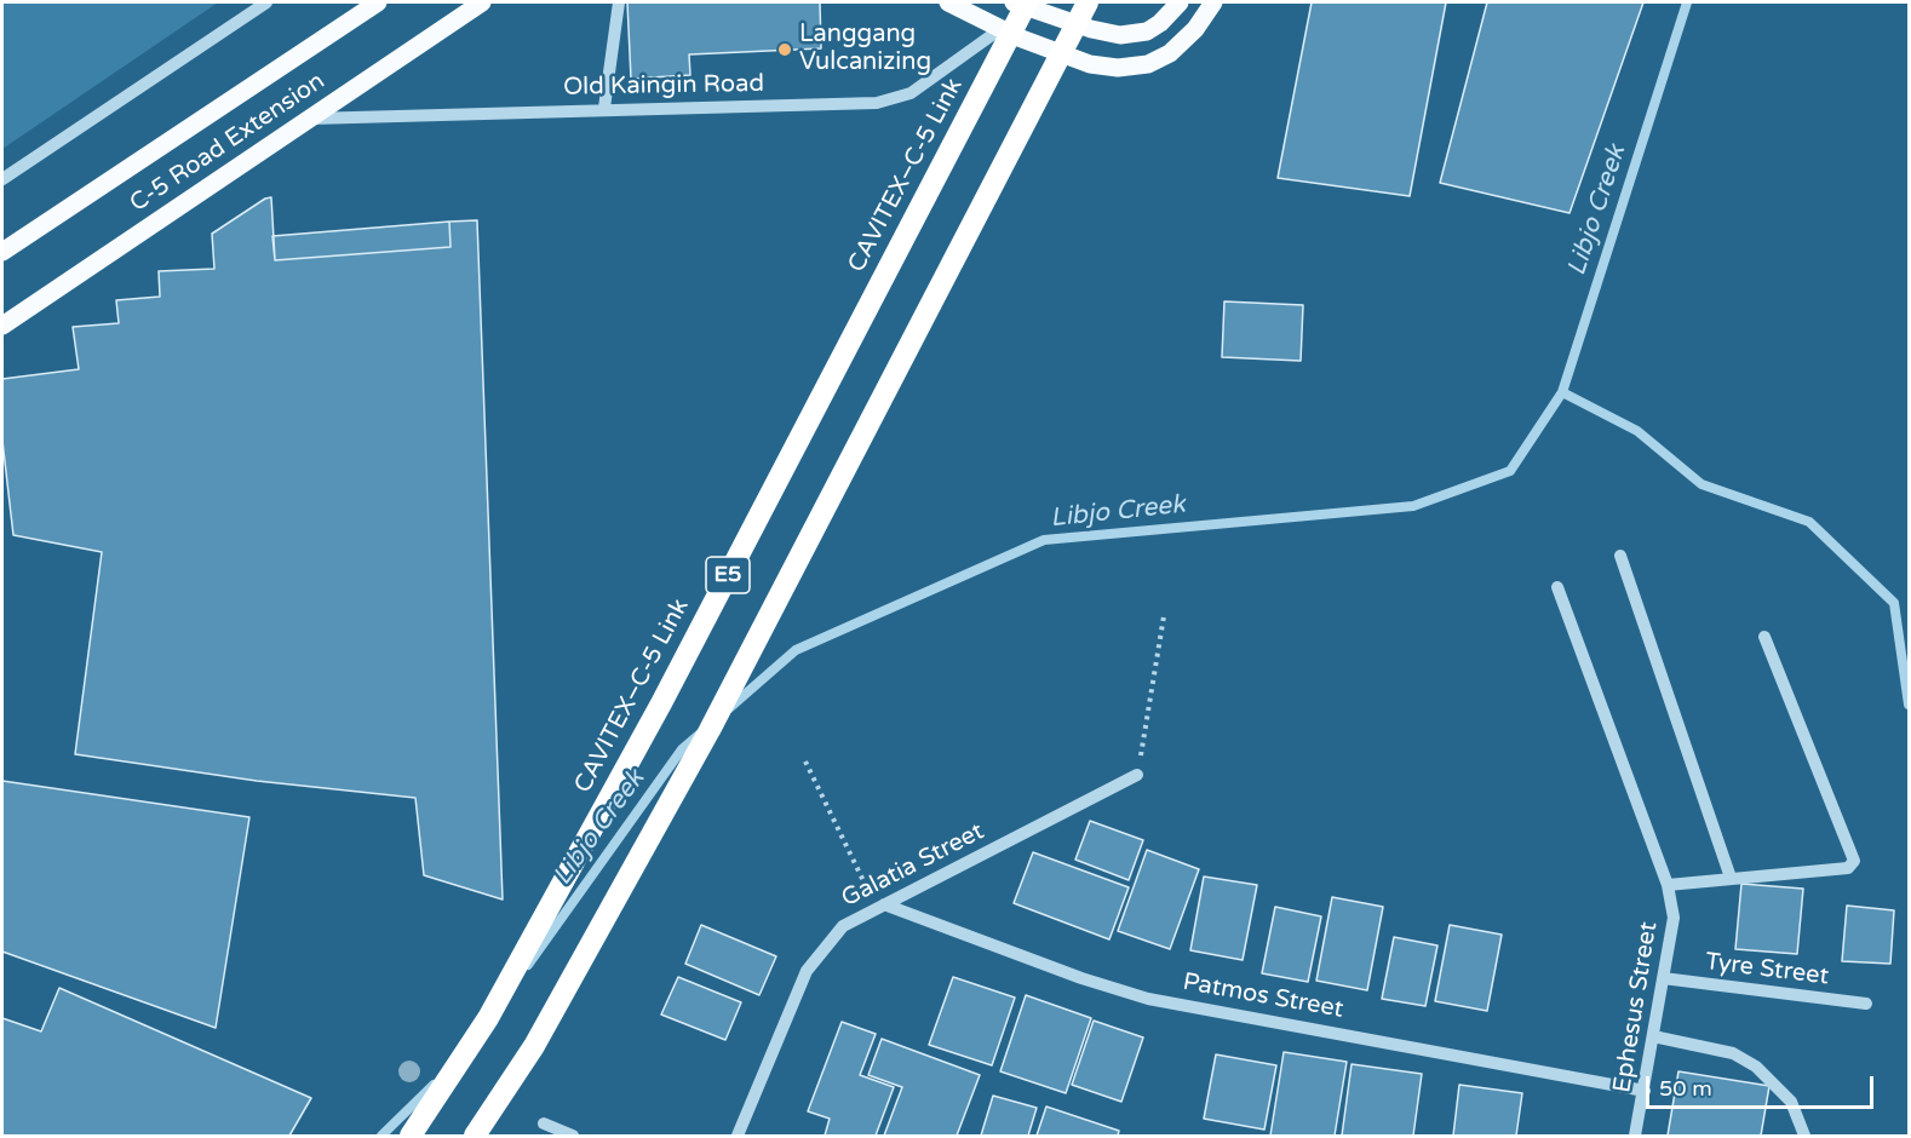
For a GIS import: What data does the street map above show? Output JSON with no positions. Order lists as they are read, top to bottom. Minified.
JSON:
{"streets":{"highway":["CAVITEX–C-5 Link","E5"],"main road":["C-5 Road Extension"],"street":["Old Kaingin Road","Galatia Street","Tyre Street","Patmos Street","Ephesus Street"]},"crossings":[["Old Kaingin Road","C-5 Road Extension"],["Galatia Street","Patmos Street"],["Tyre Street","Ephesus Street"],["Patmos Street","Ephesus Street"]],"water":["Libjo Creek"],"places":["Langgang Vulcanizing"],"scale_bar":"50 m"}
